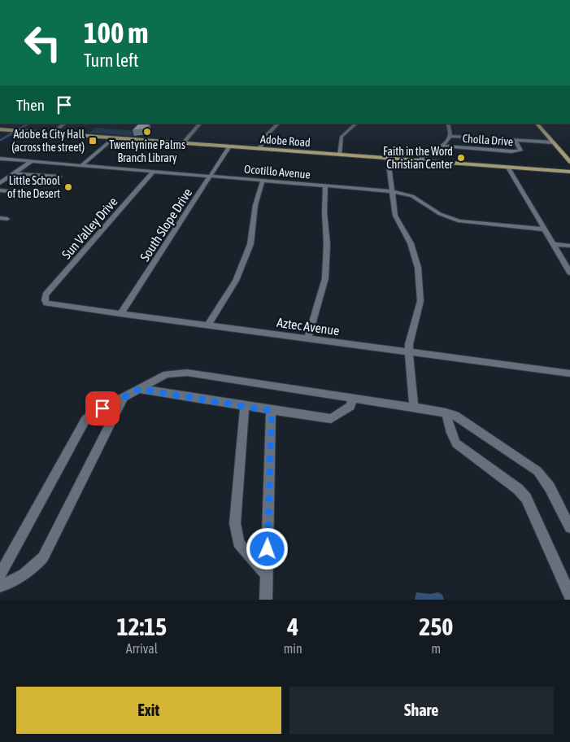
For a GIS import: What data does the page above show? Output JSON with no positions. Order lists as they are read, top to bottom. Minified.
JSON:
{"streets":{"main road":["Adobe Road"],"street":["Cholla Drive","Ocotillo Avenue","South Slope Drive","Sun Valley Drive","Aztec Avenue"]},"crossings":[["Adobe Road","South Slope Drive"],["Ocotillo Avenue","South Slope Drive"],["Ocotillo Avenue","Sun Valley Drive"],["South Slope Drive","Aztec Avenue"],["Sun Valley Drive","Aztec Avenue"]],"places":{"other":["Twentynine Palms Branch Library","Faith in the Word Christian Center","Little School of the Desert"],"transit":["Adobe & City Hall (across the street)"]},"page":{"turn":["100 m","Turn left"],"then":"Then","eta":["12:15","Arrival","4","min","250","m"],"buttons":["Exit","Share"]}}
